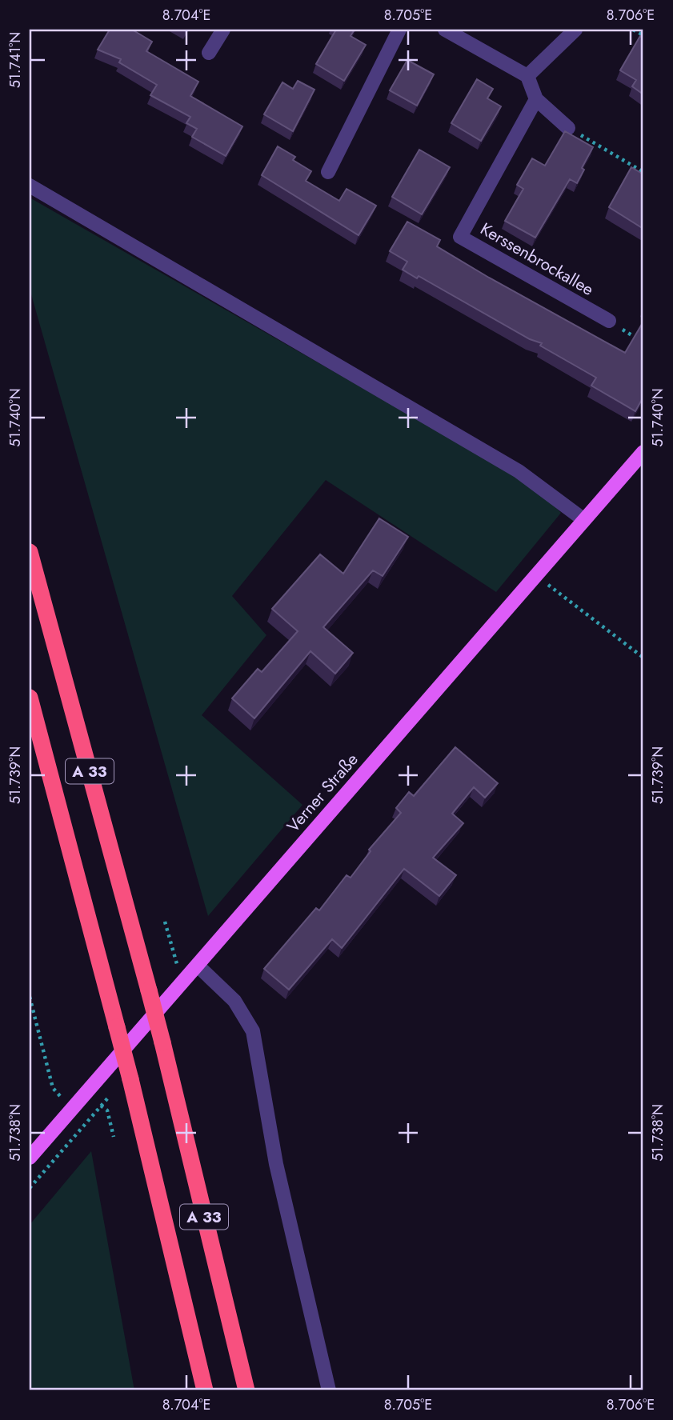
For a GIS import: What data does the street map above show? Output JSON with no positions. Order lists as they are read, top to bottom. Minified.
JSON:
{"streets":{"highway":["A 33"],"main road":["Verner Straße"],"street":["Kerssenbrockallee"]},"coordinates":["8.704°E","8.705°E","8.706°E","51.741°N","51.740°N","51.739°N","51.738°N"]}
